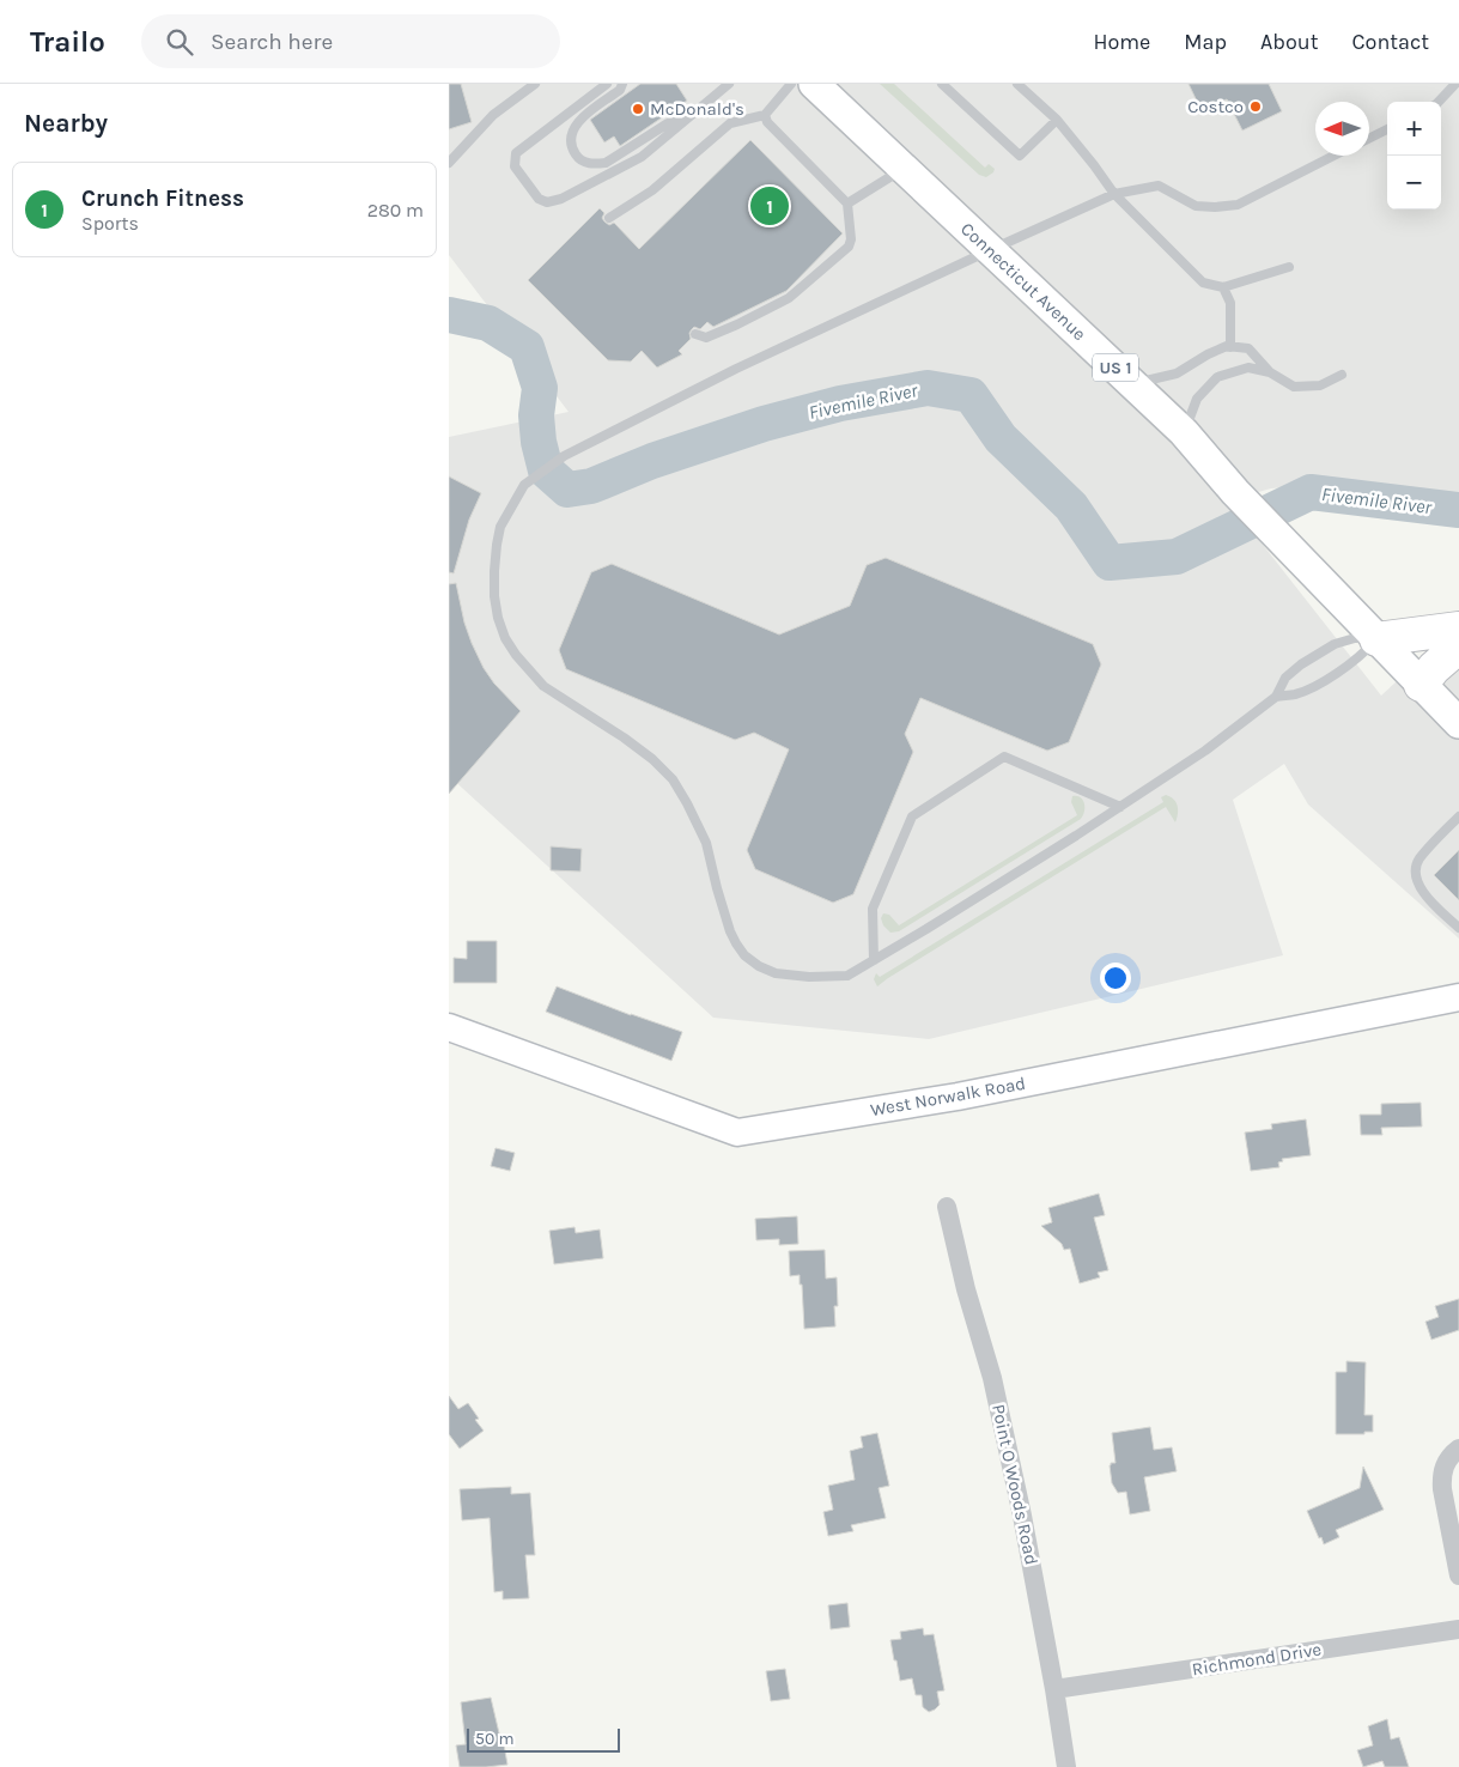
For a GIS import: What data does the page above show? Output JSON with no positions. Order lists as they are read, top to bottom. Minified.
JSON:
{"streets":{"main road":["Connecticut Avenue","US 1","West Norwalk Road"],"street":["Point O Woods Road","Richmond Drive"]},"crossings":[["Connecticut Avenue","US 1"],["Point O Woods Road","Richmond Drive"]],"water":["Fivemile River"],"places":["Costco","McDonald's"],"scale_bar":"50 m","north":"left","page":{"header":"Trailo","search":"Search here","nav":["Home","Map","About","Contact"],"heading":"Nearby","map_buttons":["+","−"],"list":[{"mark":"1","name":"Crunch Fitness","note":"Sports","value":"280 m"}],"pins":"1","scale":"50 m"}}
